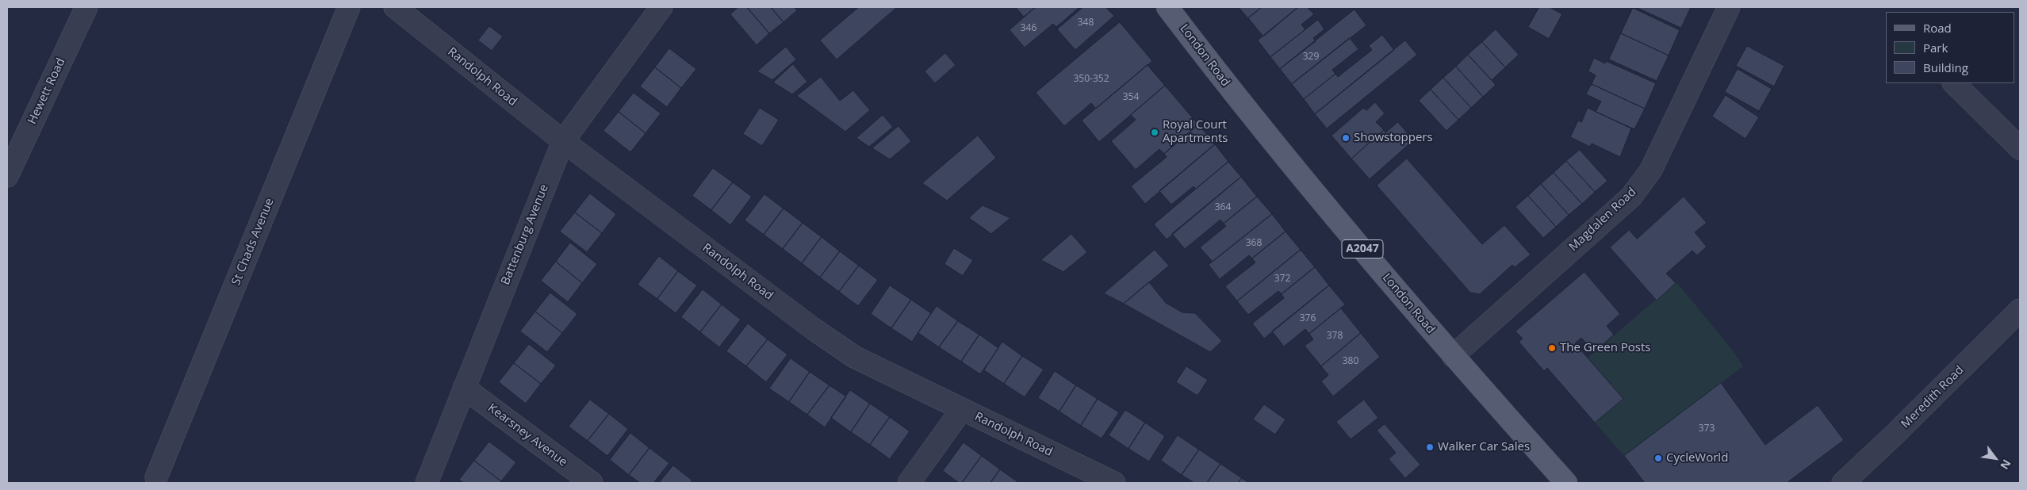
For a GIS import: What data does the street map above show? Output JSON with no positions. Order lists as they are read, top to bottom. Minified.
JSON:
{"streets":{"main road":["London Road","A2047"],"street":["Randolph Road","Hewett Road","Magdalen Road","Battenburg Avenue","St Chads Avenue","Meredith Road","Kearsney Avenue"]},"crossings":[["London Road","Magdalen Road"],["Randolph Road","Battenburg Avenue"],["Battenburg Avenue","Kearsney Avenue"]],"places":["Royal Court Apartments","Showstoppers","The Green Posts","Walker Car Sales","CycleWorld"],"house_numbers":["348","346","329","350-352","354","364","368","372","376","378","380","373"],"legend":["Road","Park","Building"],"north":"bottom right"}
